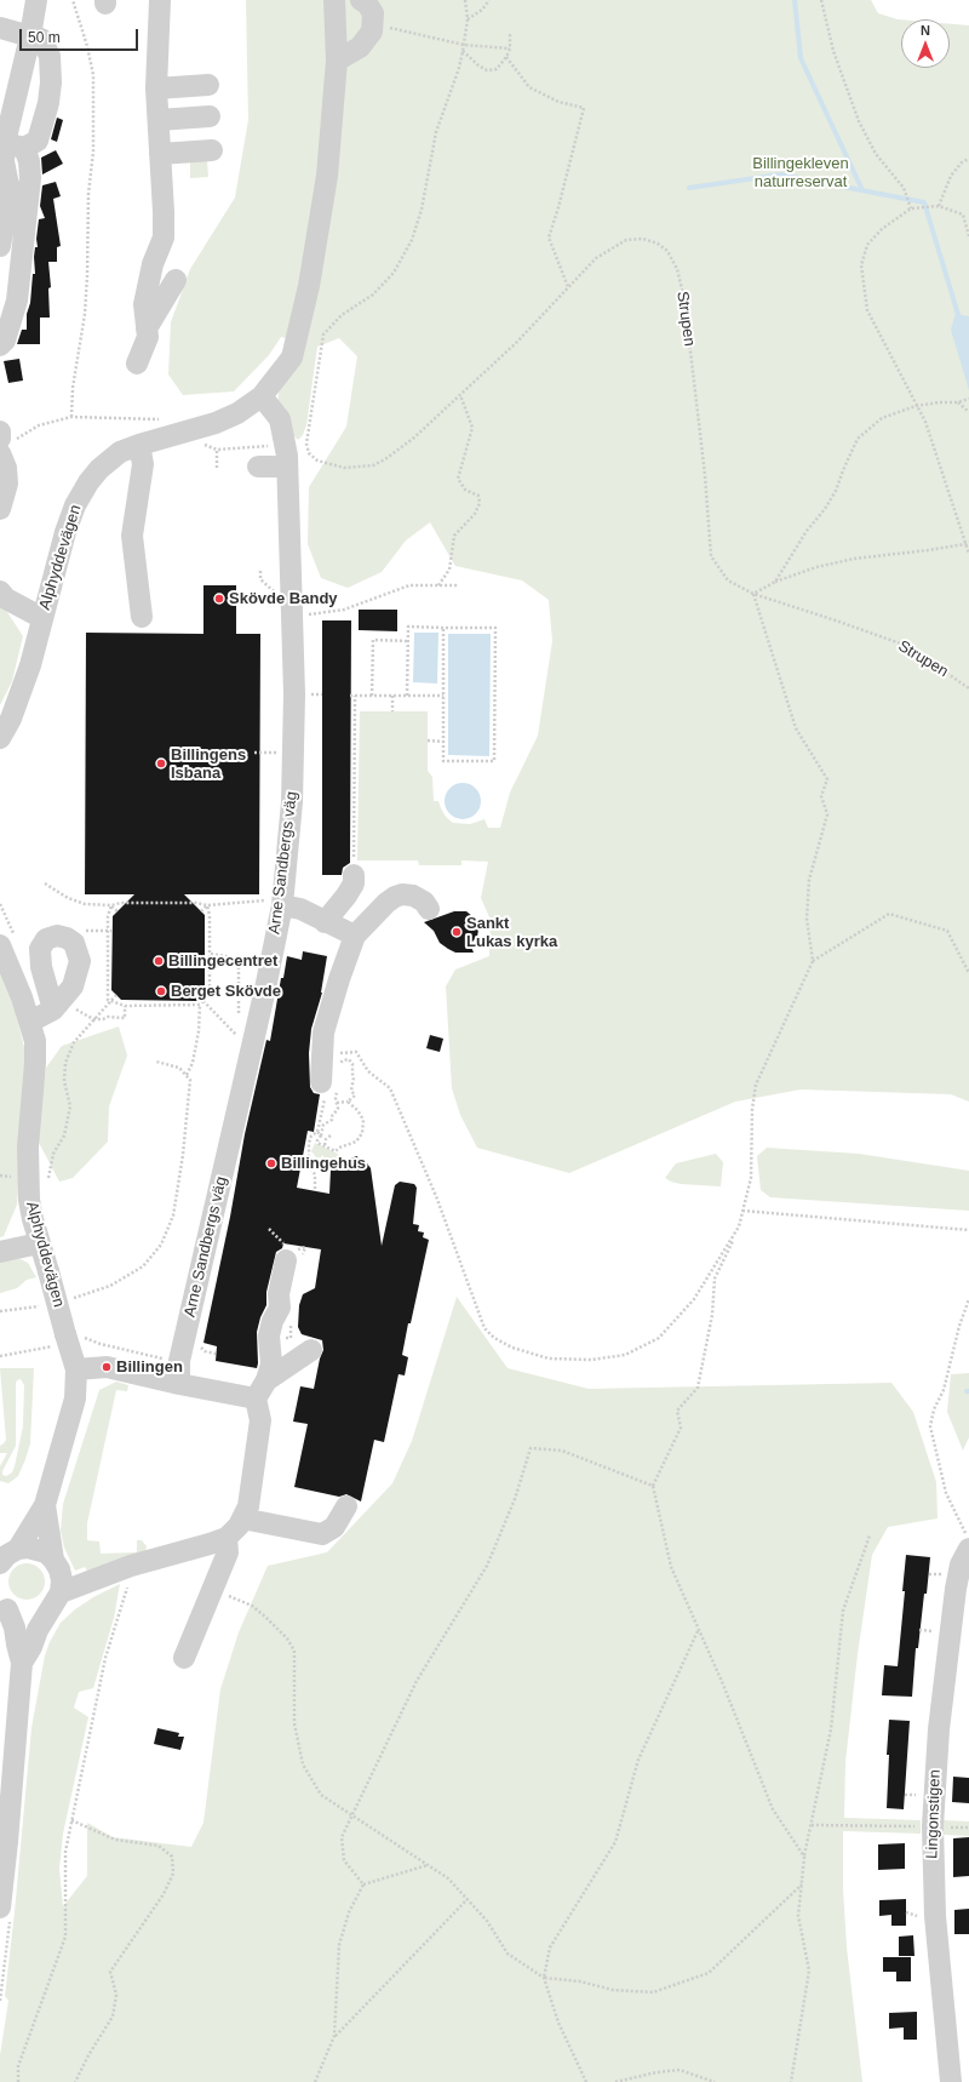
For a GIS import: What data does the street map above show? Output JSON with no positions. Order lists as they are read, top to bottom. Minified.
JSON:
{"streets":{"street":["Alphyddevägen","Arne Sandbergs väg","Lingonstigen"],"path":["Strupen"]},"crossings":[["Strupen","Arne Sandbergs väg"],["Alphyddevägen","Arne Sandbergs väg"]],"parks":["Billingekleven naturreservat"],"places":["Skövde Bandy","Billingens Isbana","Sankt Lukas kyrka","Billingecentret","Berget Skövde","Billingehus","Billingen"],"scale_bar":"50 m","north":"top"}
